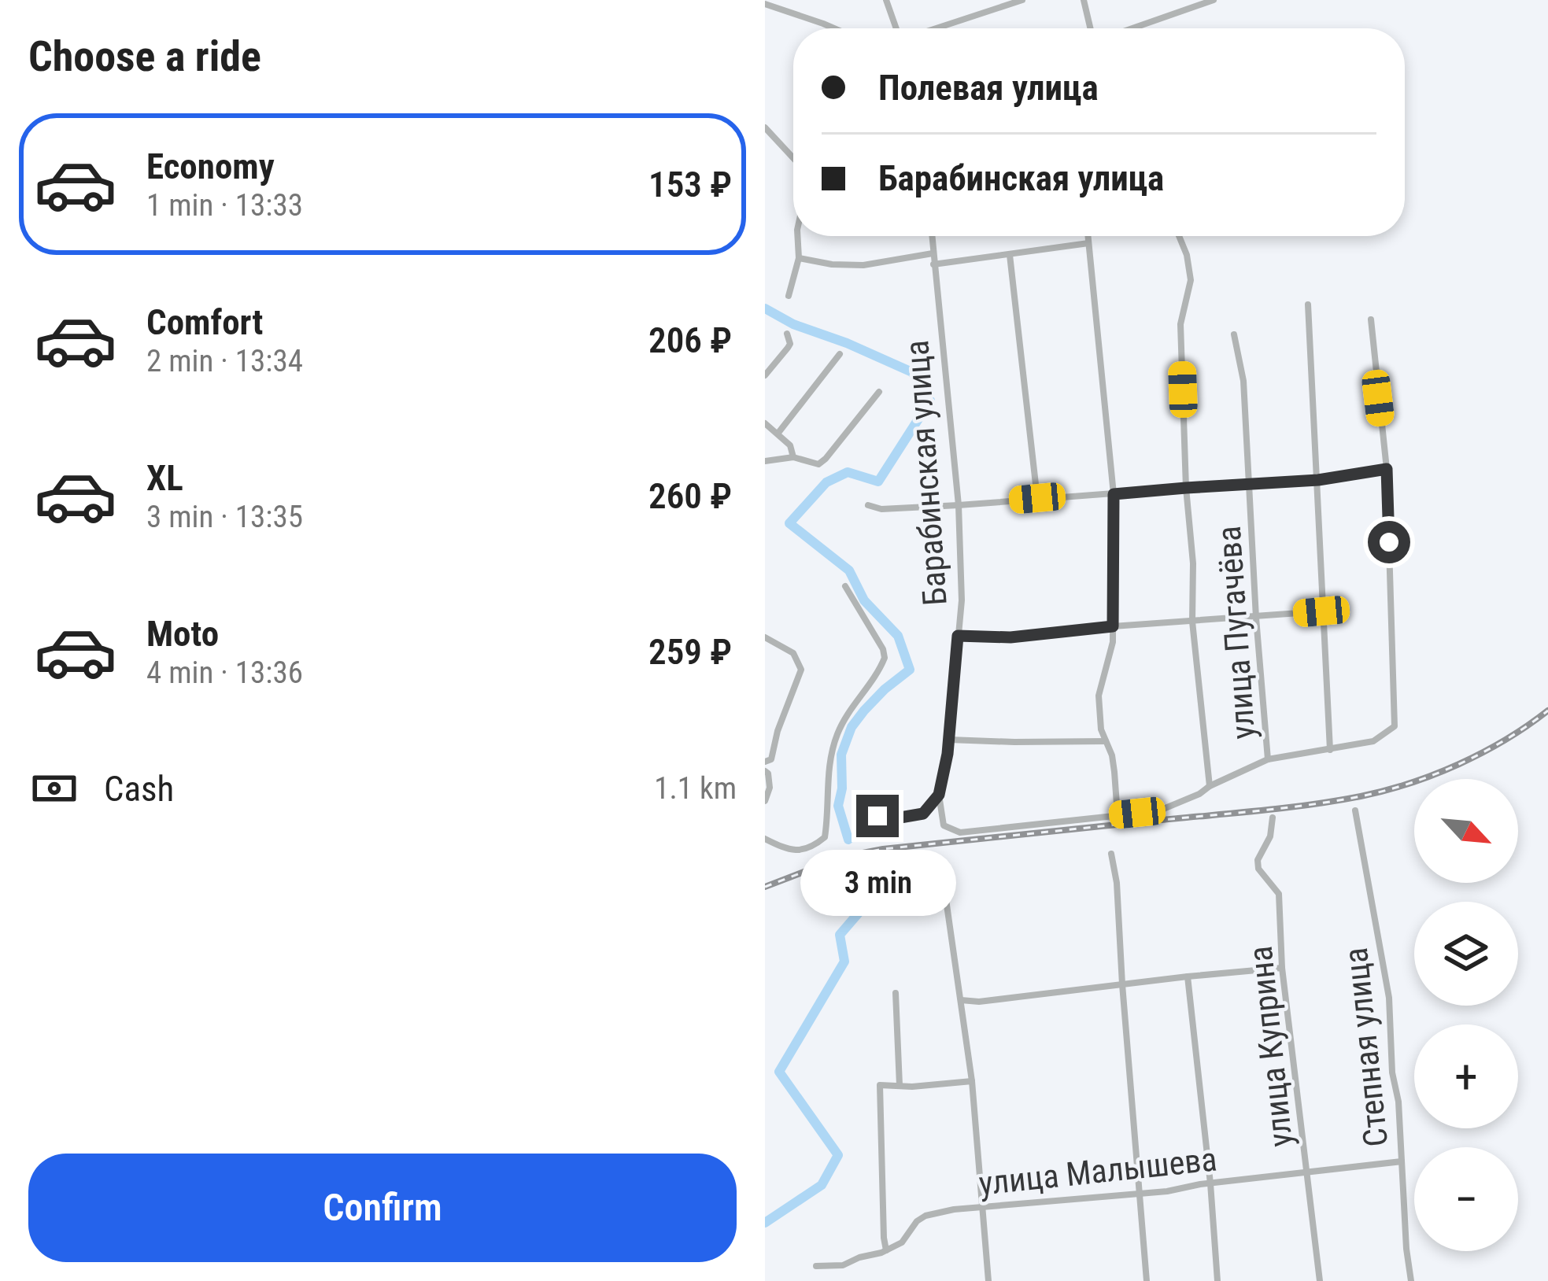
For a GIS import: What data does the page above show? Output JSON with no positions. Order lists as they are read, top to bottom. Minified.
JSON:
{"streets":{"street":["Барабинская улица","улица Пугачёва","улица Куприна","Степная улица","улица Малышева"]},"crossings":[["улица Куприна","улица Малышева"],["Степная улица","улица Малышева"]],"north":"bottom right","page":{"heading":"Choose a ride","banner":["Полевая улица","Барабинская улица"],"list":[{"name":"Economy","note":"1 min · 13:33","value":"153 ₽"},{"name":"Comfort","note":"2 min · 13:34","value":"206 ₽"},{"name":"XL","note":"3 min · 13:35","value":"260 ₽"},{"name":"Moto","note":"4 min · 13:36","value":"259 ₽"}],"pay":["Cash","1.1 km"],"map_buttons":["+","−"],"bubble":"3 min","buttons":"Confirm"}}
